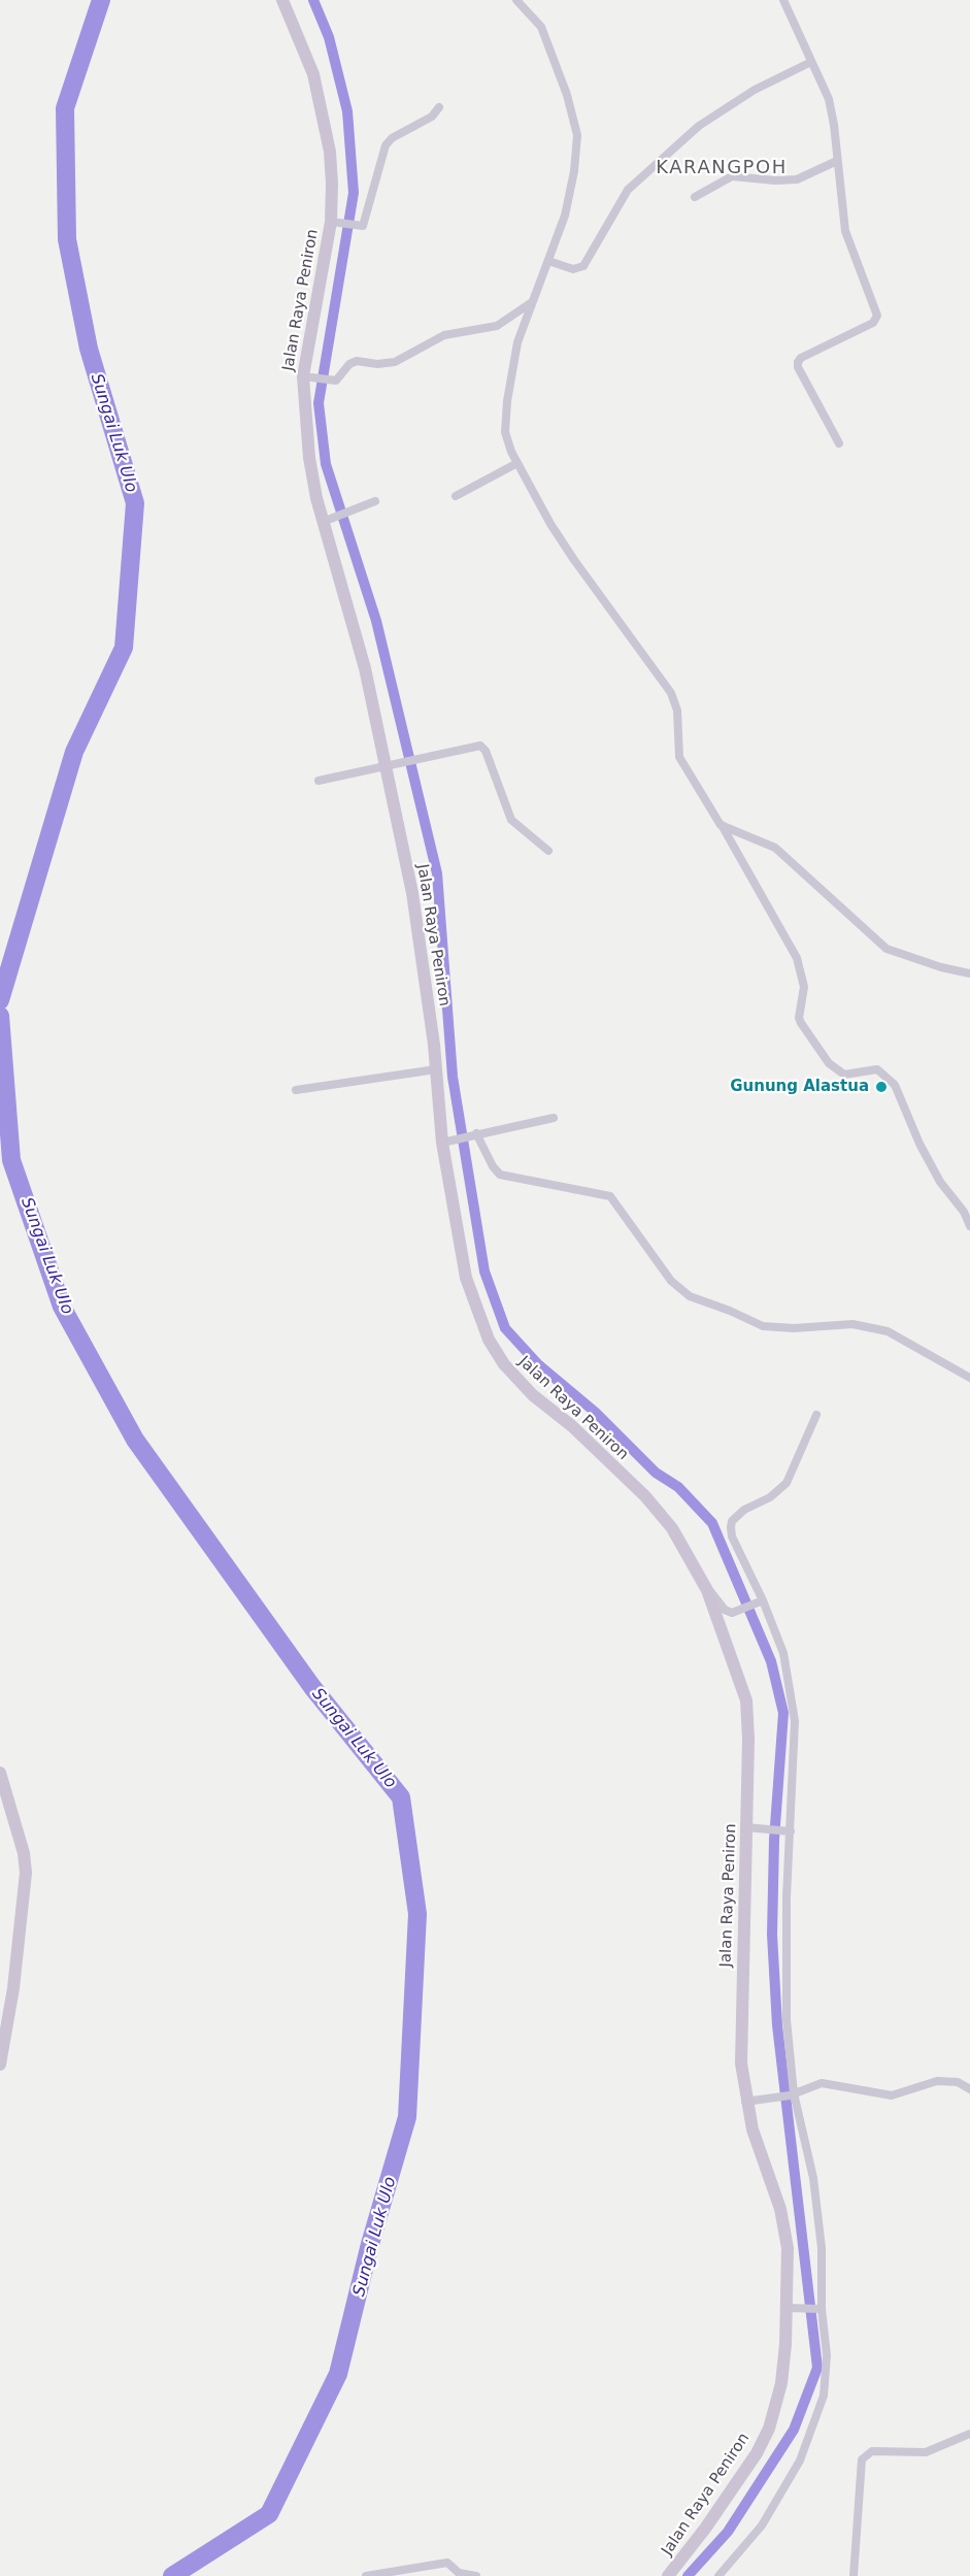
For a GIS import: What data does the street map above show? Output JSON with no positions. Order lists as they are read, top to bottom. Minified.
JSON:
{"streets":{"main road":["Jalan Raya Peniron"]},"districts":["KARANGPOH"],"water":["Sungai Luk Ulo"],"places":["Gunung Alastua"]}
